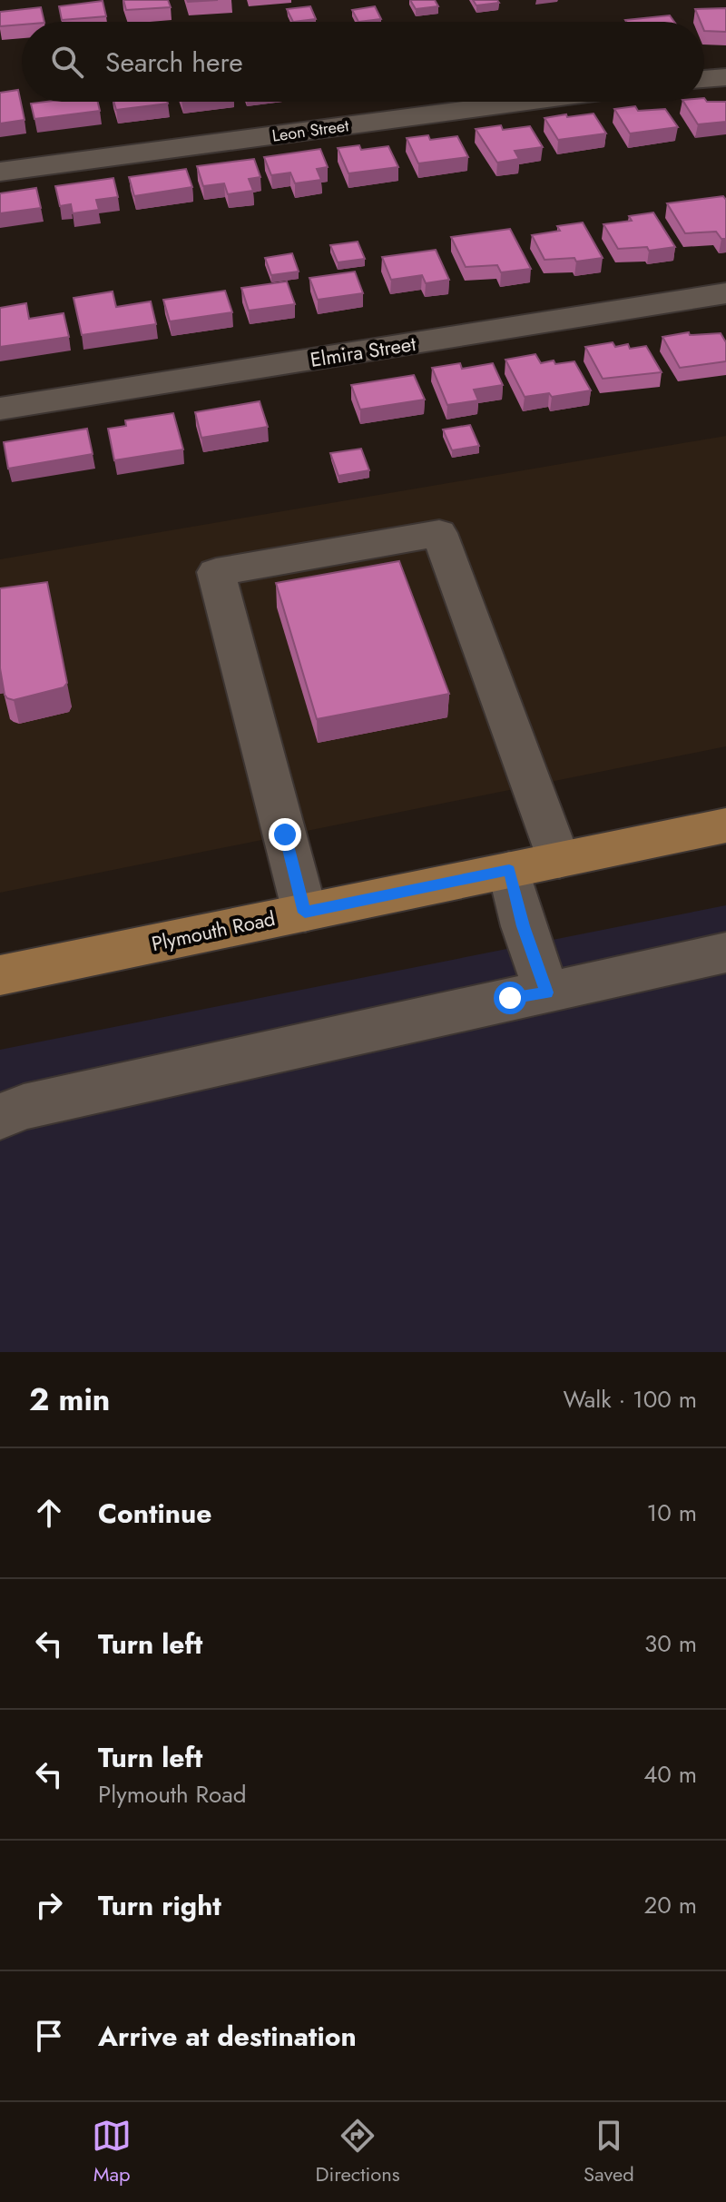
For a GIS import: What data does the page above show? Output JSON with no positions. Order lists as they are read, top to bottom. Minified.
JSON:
{"streets":{"main road":["Plymouth Road"],"street":["Leon Street","Elmira Street"]},"page":{"search":"Search here","heading":["2 min","Walk · 100 m"],"list":[["Continue","10 m"],["Turn left","30 m"],["Turn left","Plymouth Road","40 m"],["Turn right","20 m"],"Arrive at destination"],"nav":["Map","Directions","Saved"]}}
